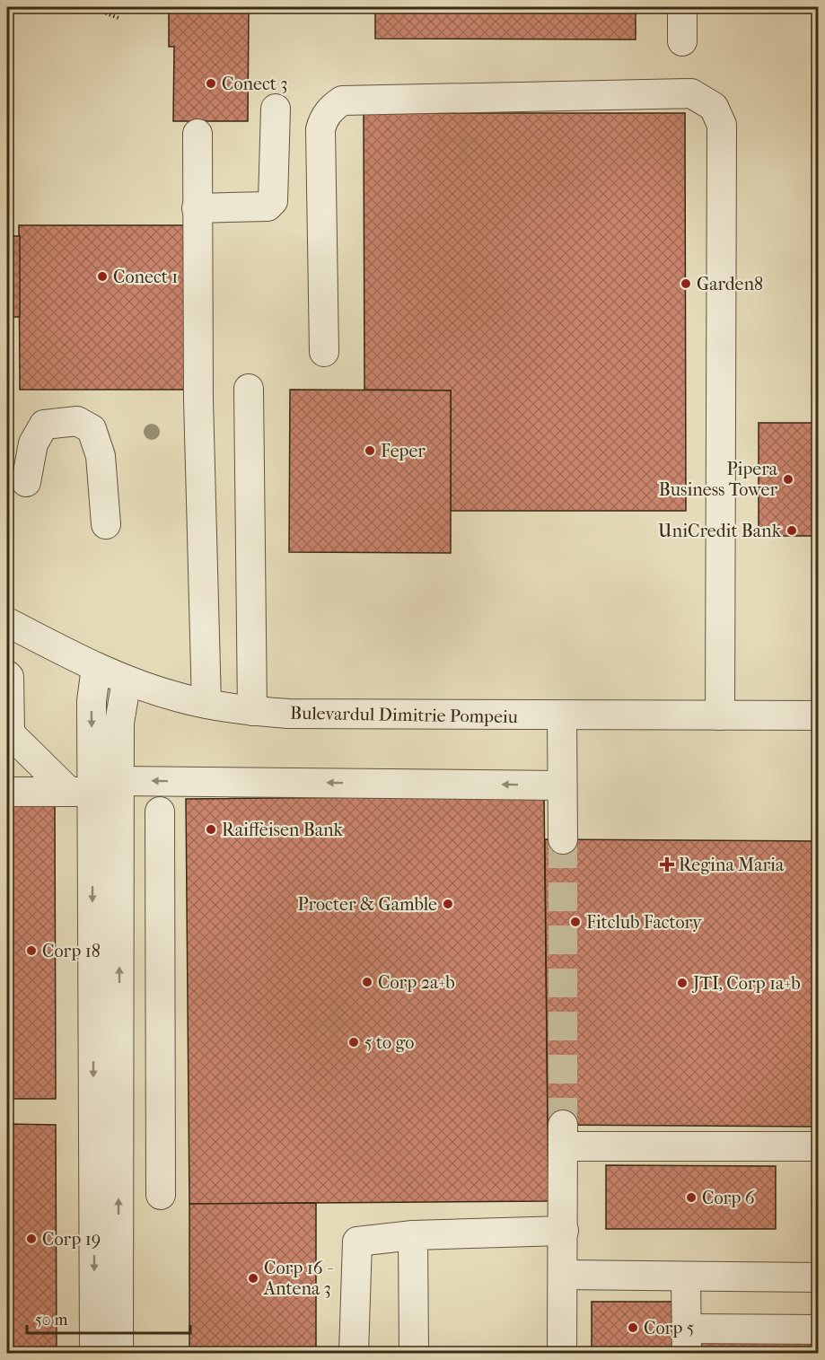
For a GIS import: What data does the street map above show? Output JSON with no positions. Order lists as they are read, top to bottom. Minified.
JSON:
{"streets":{"street":["Bulevardul Dimitrie Pompeiu"]},"places":{"other":["Conect 3","Conect 1","Garden8","Feper","Pipera Business Tower","UniCredit Bank","Raiffeisen Bank","Procter & Gamble","Fitclub Factory","Corp 18","Corp 2a+b","JTI, Corp 1a+b","5 to go","Corp 6","Corp 19","Corp 16 - Antena 3","Corp 5"],"health":["Regina Maria"]},"scale_bar":"50 m"}
